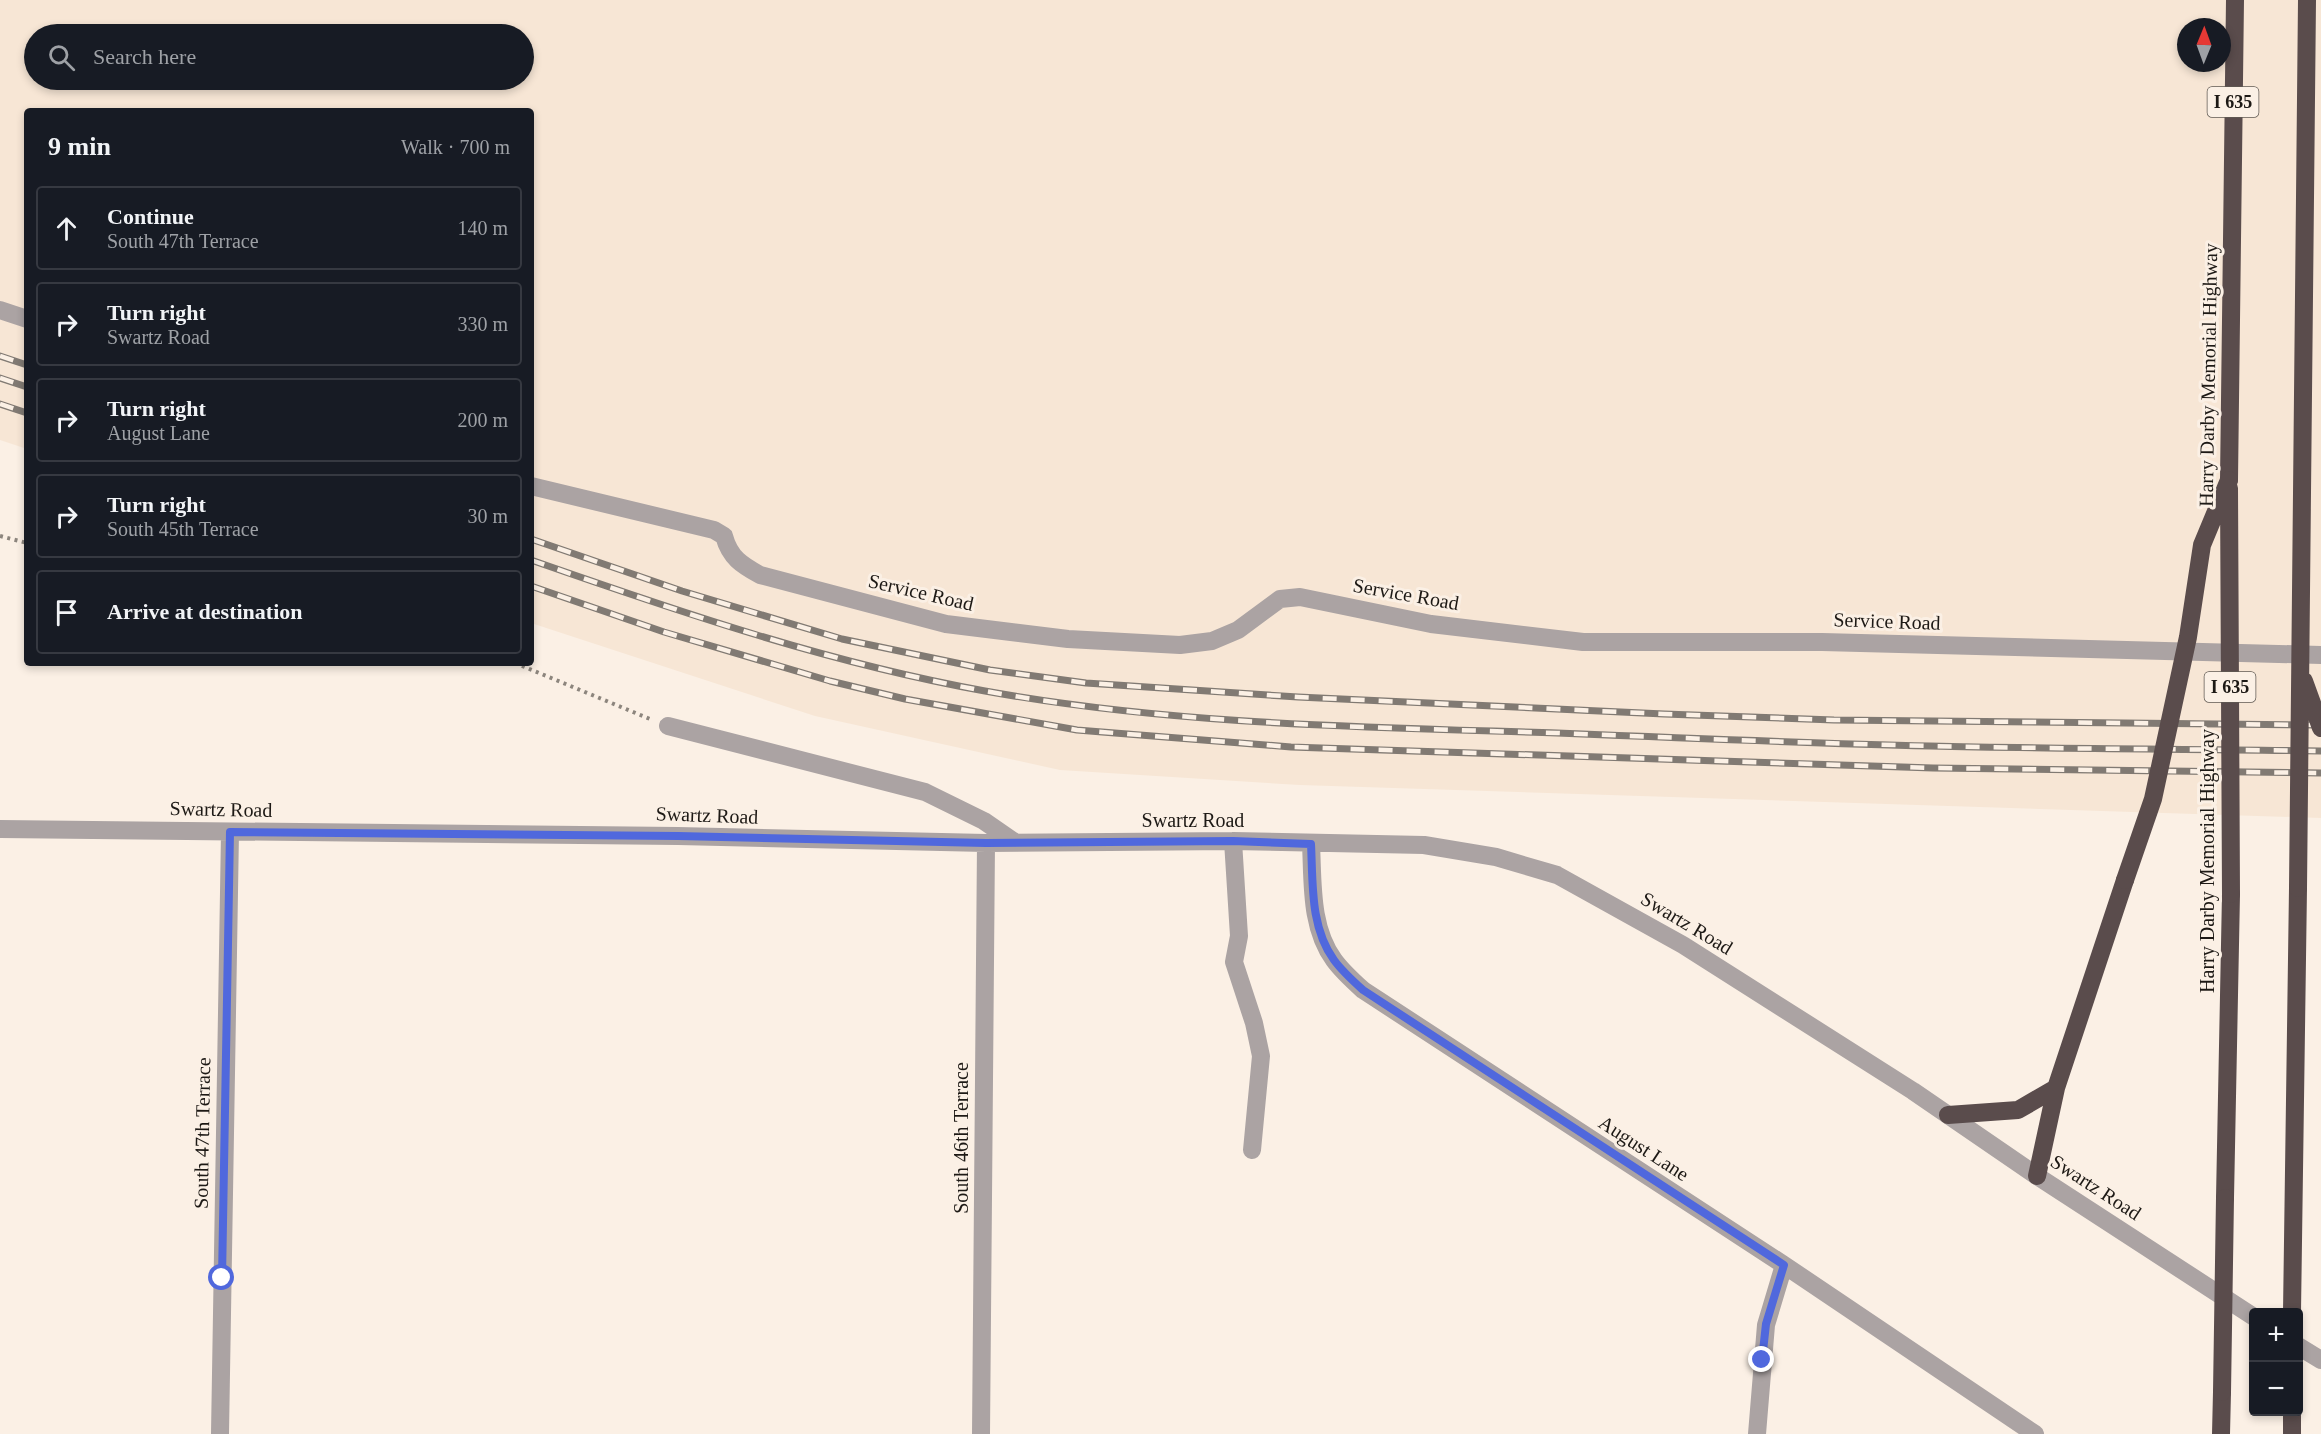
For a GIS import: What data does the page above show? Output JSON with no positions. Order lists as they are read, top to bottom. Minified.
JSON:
{"streets":{"highway":["I 635","Harry Darby Memorial Highway"],"street":["Service Road","Swartz Road","South 47th Terrace","South 46th Terrace","August Lane"]},"crossings":[["Swartz Road","South 47th Terrace"],["Swartz Road","South 46th Terrace"],["Swartz Road","August Lane"]],"north":"top","page":{"search":"Search here","heading":["9 min","Walk · 700 m"],"list":[["Continue","South 47th Terrace","140 m"],["Turn right","Swartz Road","330 m"],["Turn right","August Lane","200 m"],["Turn right","South 45th Terrace","30 m"],"Arrive at destination"],"map_buttons":["+","−"]}}
